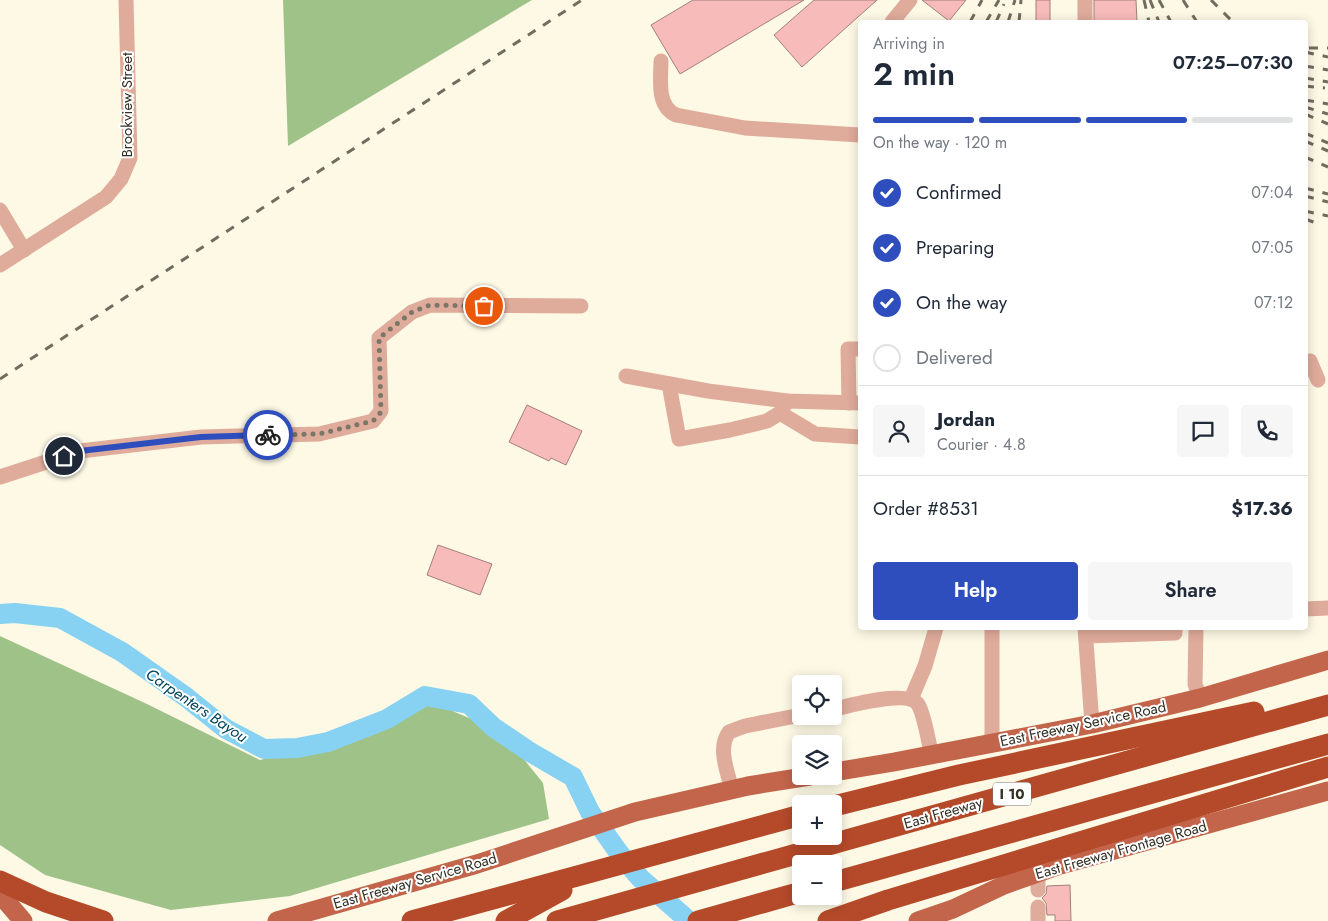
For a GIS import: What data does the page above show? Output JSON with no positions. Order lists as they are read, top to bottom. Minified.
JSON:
{"streets":{"highway":["I 10","East Freeway"],"main road":["East Freeway Service Road","East Freeway Frontage Road"],"street":["Brookview Street"]},"water":["Carpenters Bayou"],"page":{"heading":["2 min","Arriving in","07:25–07:30"],"panel":["Jordan","Courier · 4.8","Order #8531","$17.36"],"bar":"On the way · 120 m","list":[["Confirmed","07:04"],["Preparing","07:05"],["On the way","07:12"],"Delivered"],"buttons":["Help","Share"],"map_buttons":["+","−"]}}
